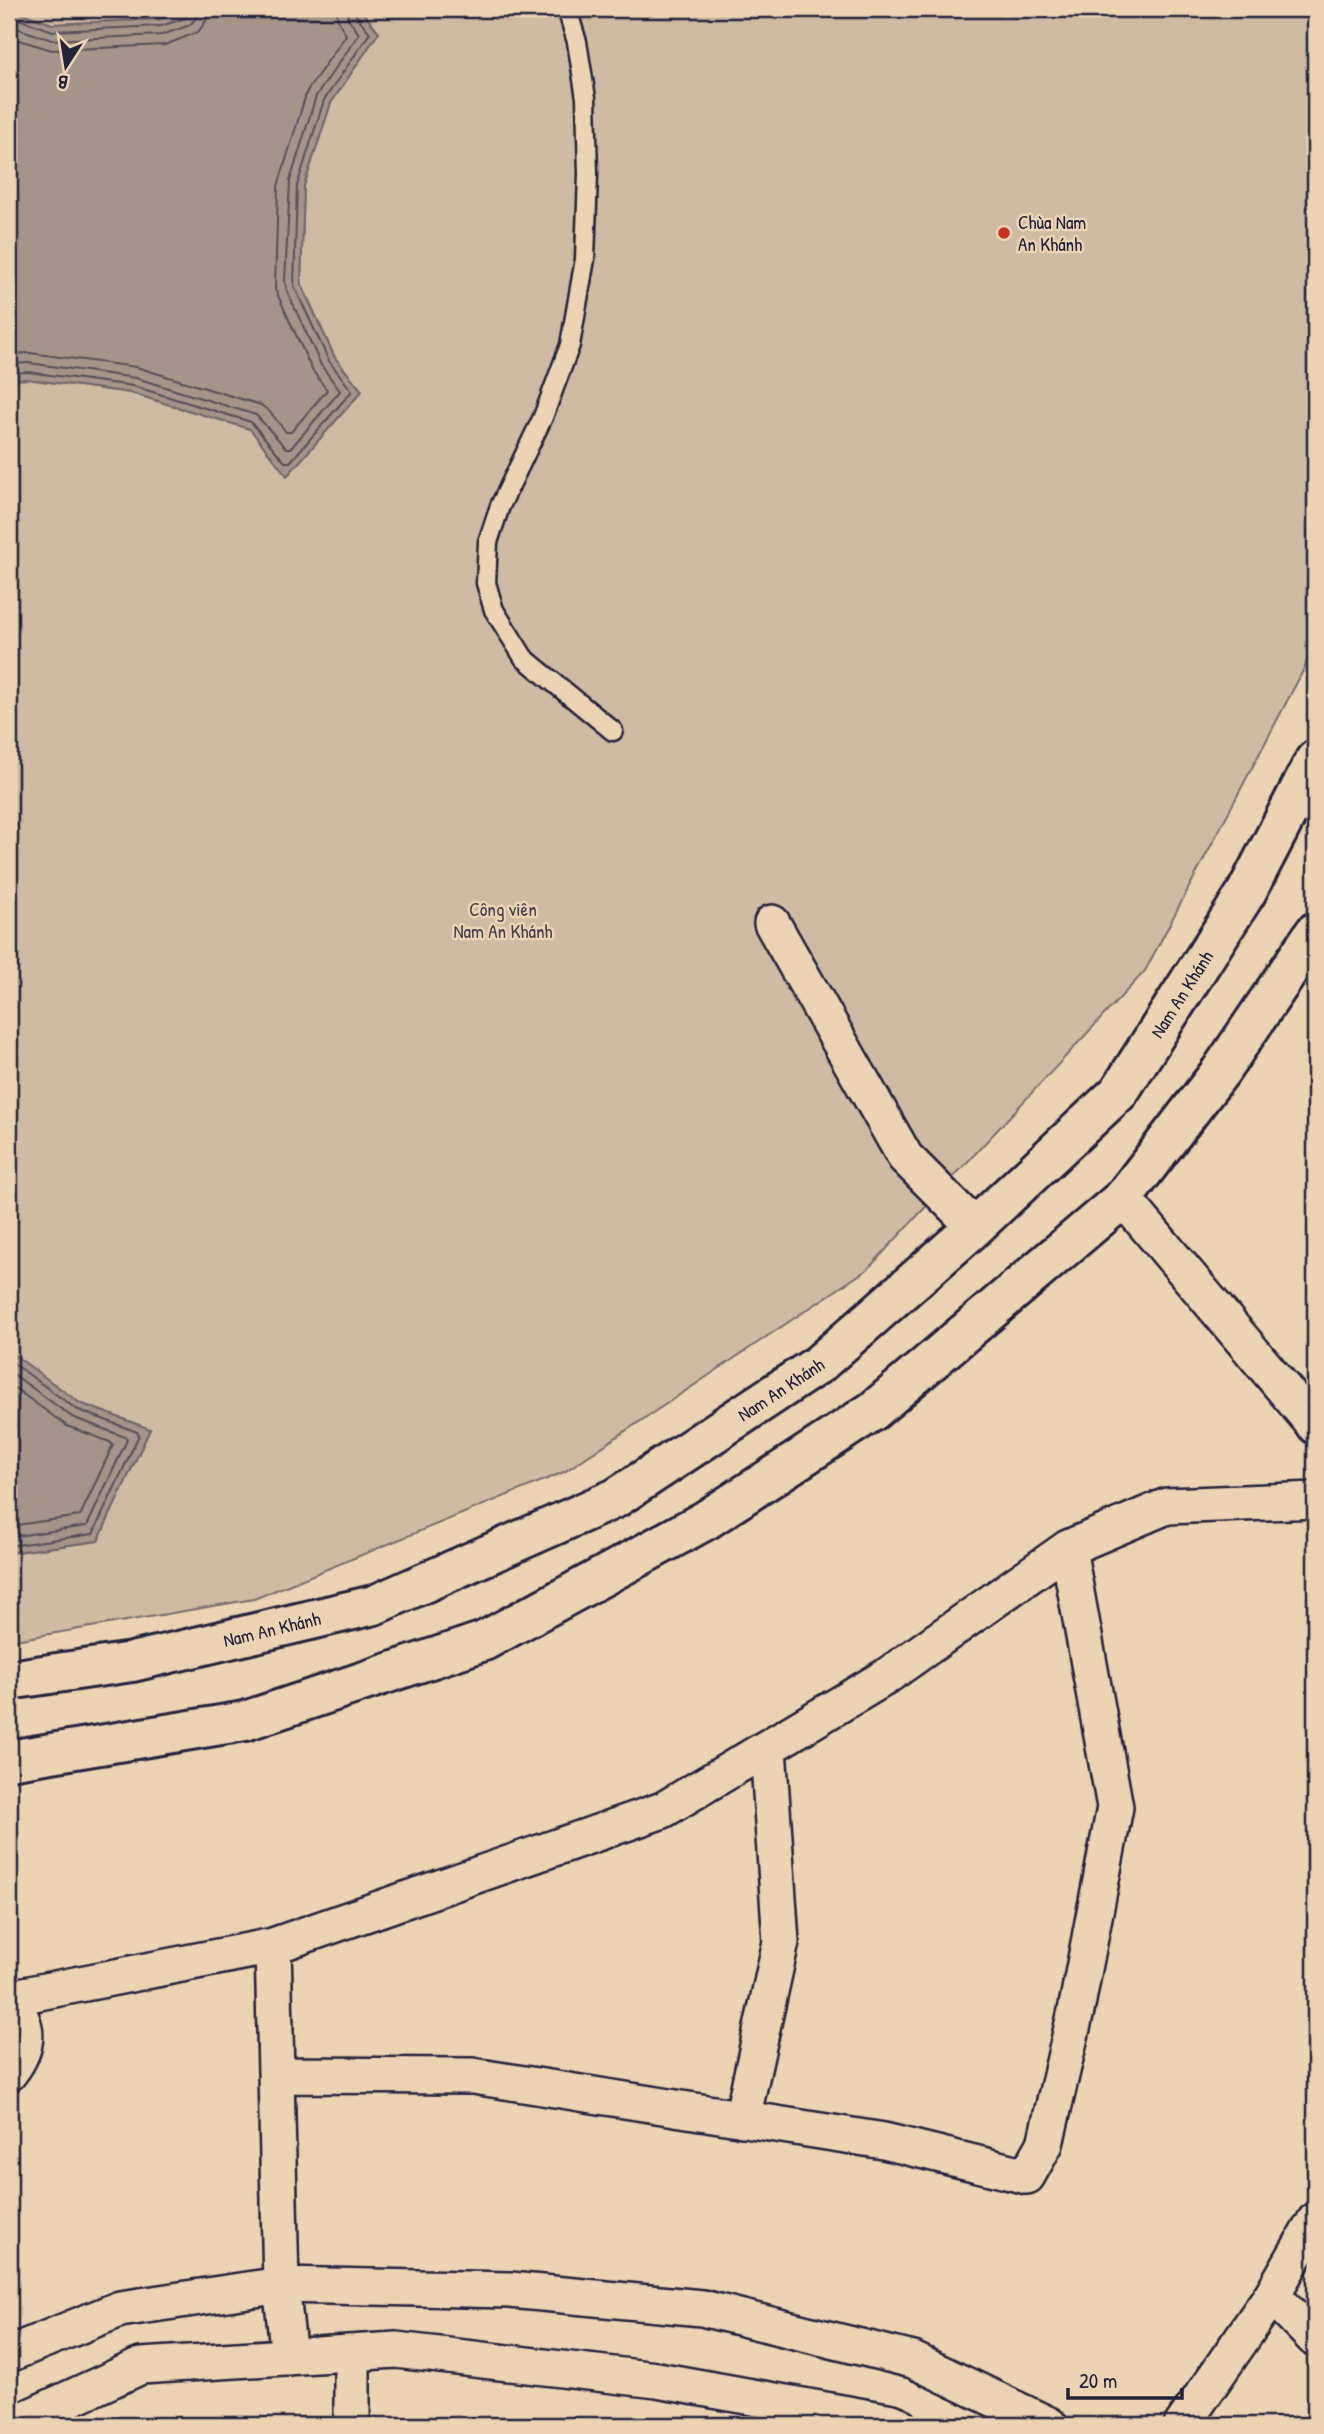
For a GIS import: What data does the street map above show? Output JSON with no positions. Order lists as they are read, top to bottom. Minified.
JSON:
{"streets":{"street":["Nam An Khánh"]},"parks":["Công viên Nam An Khánh"],"places":["Chùa Nam An Khánh"],"scale_bar":"20 m","north":"bottom"}
